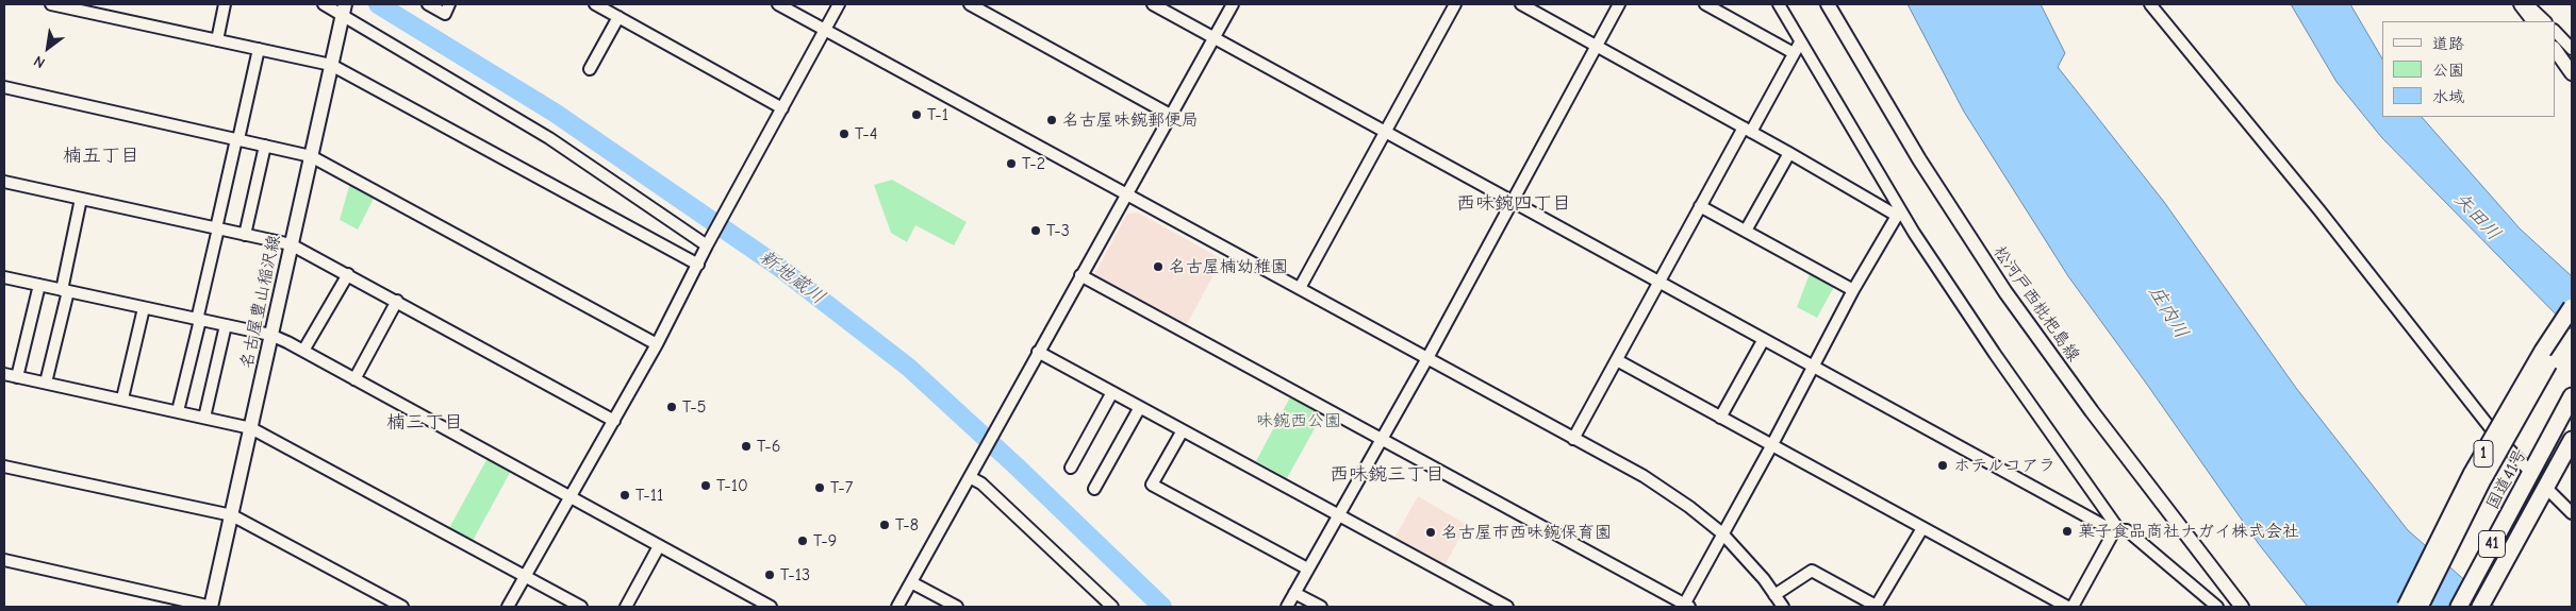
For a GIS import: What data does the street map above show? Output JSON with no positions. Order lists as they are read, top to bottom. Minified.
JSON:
{"streets":{"highway":["1","国道41号","41"],"main road":["名古屋豊山稲沢線","松河戸西枇杷島線"]},"districts":["楠五丁目","西味鋺四丁目","楠三丁目","西味鋺三丁目"],"water":["矢田川","新地蔵川","庄内川"],"parks":["味鋺西公園"],"places":["T-1","名古屋味鋺郵便局","T-4","T-2","T-3","名古屋楠幼稚園","T-5","T-6","ホテルコアラ","T-10","T-7","T-11","T-8","菓子食品商社ナガイ株式会社","名古屋市西味鋺保育園","T-9","T-13"],"legend":["道路","公園","水域"],"north":"bottom left"}
